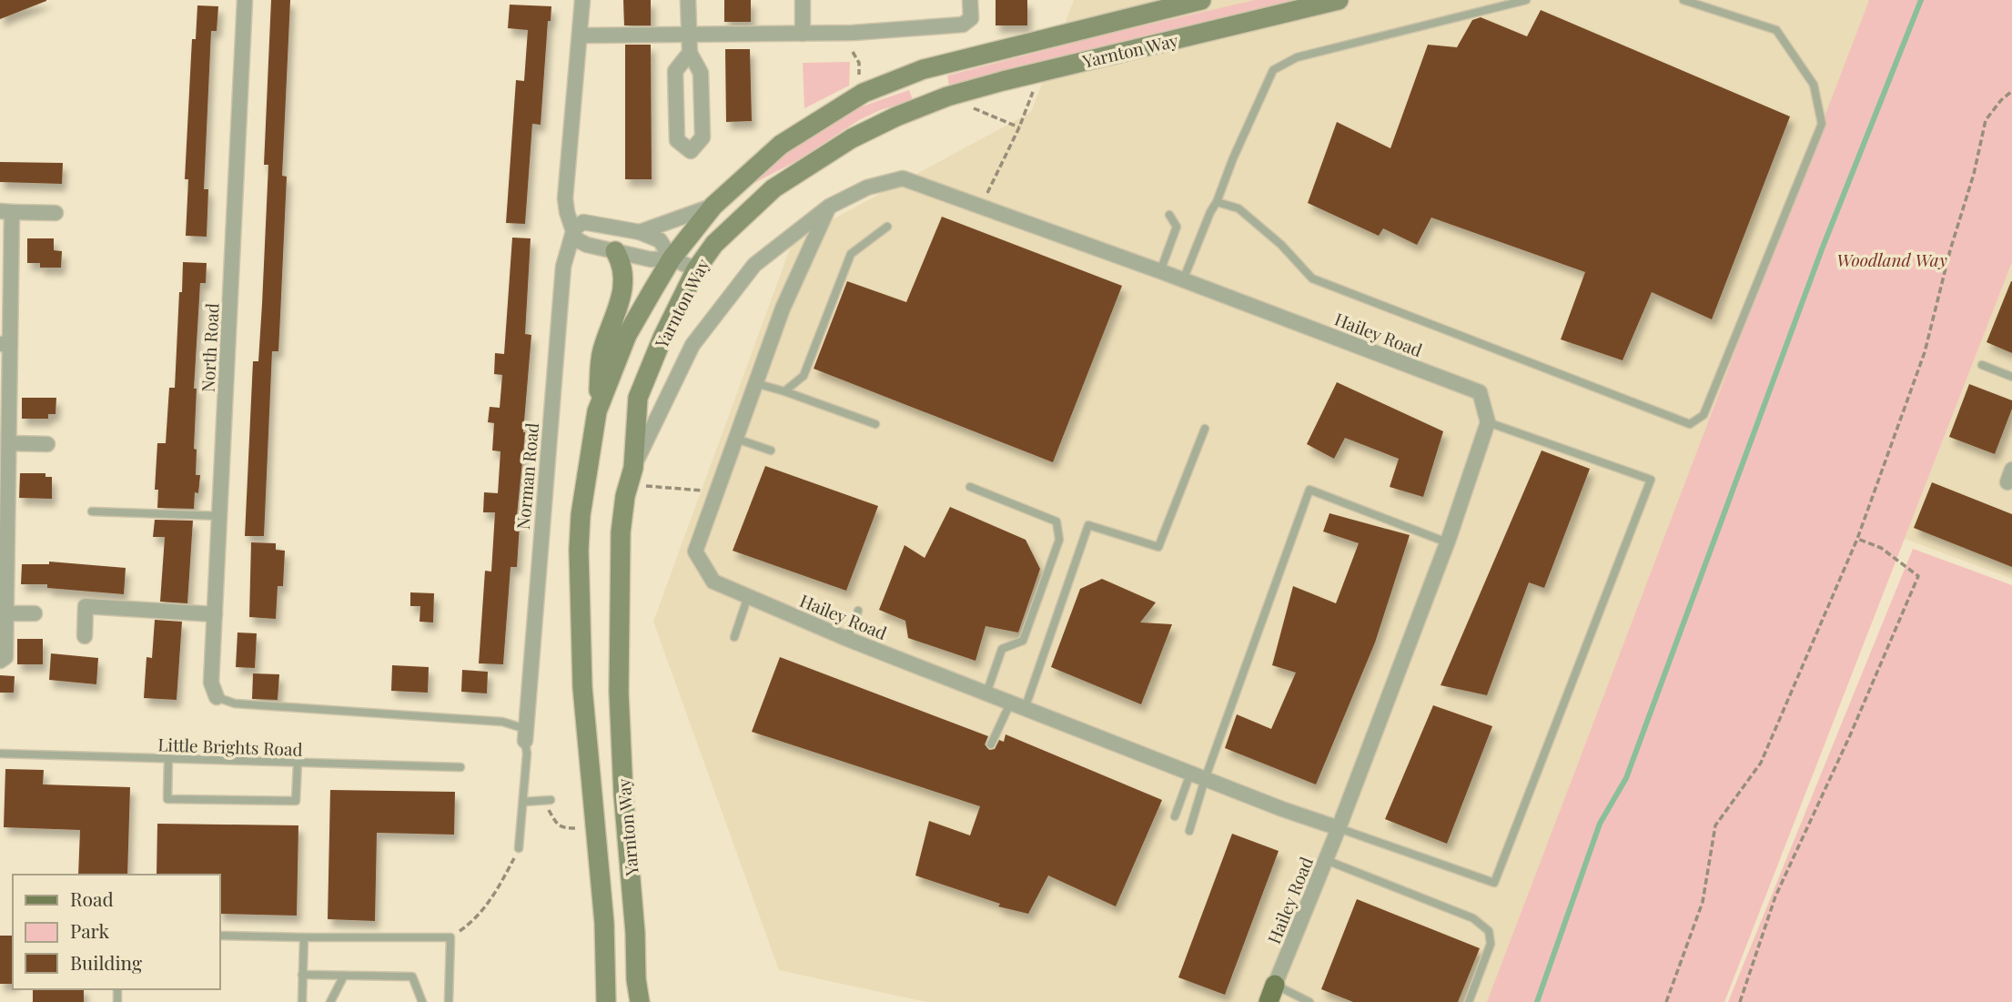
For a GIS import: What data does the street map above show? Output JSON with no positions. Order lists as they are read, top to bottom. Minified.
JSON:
{"streets":{"street":["Yarnton Way","Hailey Road","North Road","Norman Road"],"lane":["Little Brights Road"]},"crossings":[["Yarnton Way","Hailey Road"]],"parks":["Woodland Way"],"legend":["Road","Park","Building"]}
